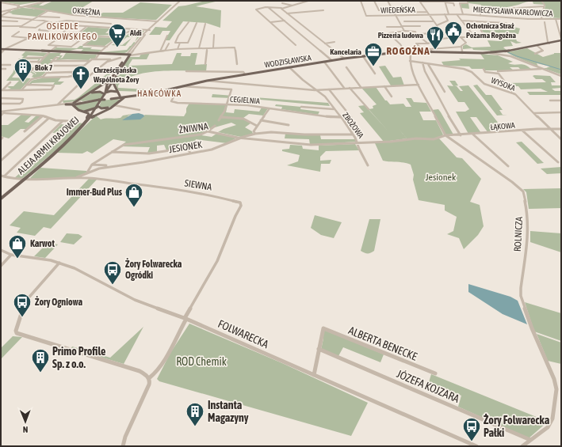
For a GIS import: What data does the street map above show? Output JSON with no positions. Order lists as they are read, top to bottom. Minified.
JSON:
{"streets":{"main road":["WODZISŁAWSKA","ALEJA ARMII KRAJOWEJ"],"street":["WIEDEŃSKA","OKRĘŻNA","MIECZYSŁAWA KARŁOWICZA","WYSOKA","CEGIELNIA","ZBOŻOWA","ŁĄKOWA","ŻNIWNA","JESIONEK","SIEWNA","ROLNICZA","FOLWARECKA","ALBERTA BENECKE","JÓZEFA KOJZARA"]},"crossings":[["WIEDEŃSKA","MIECZYSŁAWA KARŁOWICZA"],["OKRĘŻNA","ALEJA ARMII KRAJOWEJ"],["MIECZYSŁAWA KARŁOWICZA","WODZISŁAWSKA"],["WODZISŁAWSKA","CEGIELNIA"],["WODZISŁAWSKA","ZBOŻOWA"],["WODZISŁAWSKA","ROLNICZA"],["WYSOKA","ŁĄKOWA"],["WYSOKA","ROLNICZA"],["CEGIELNIA","ZBOŻOWA"],["ZBOŻOWA","ŁĄKOWA"],["ZBOŻOWA","ŻNIWNA"],["ZBOŻOWA","JESIONEK"],["ZBOŻOWA","ROLNICZA"],["ŁĄKOWA","ROLNICZA"],["ŻNIWNA","JESIONEK"],["ALEJA ARMII KRAJOWEJ","SIEWNA"],["JESIONEK","SIEWNA"],["SIEWNA","FOLWARECKA"],["ROLNICZA","JÓZEFA KOJZARA"],["ALBERTA BENECKE","JÓZEFA KOJZARA"]],"districts":["OSIEDLE PAWLIKOWSKIEGO","ROGOŹNA","HAŃCÓWKA"],"parks":["Jesionek","ROD Chemik"],"places":{"public building":["Ochotnicza Straż Pożarna Rogoźna"],"supermarket":["Aldi"],"restaurant":["Pizzeria ludowa"],"office":["Kancelaria"],"building":["Blok 7","Primo Profile Sp. z o.o.","Instanta Magazyny"],"church":["Chrześcijańska Wspólnota Żory"],"shop":["Immer-Bud Plus","Karwot"],"bus stop":["Żory Folwarecka Ogródki","Żory Ogniowa","Żory Folwarecka Pałki"]},"north":"bottom"}
